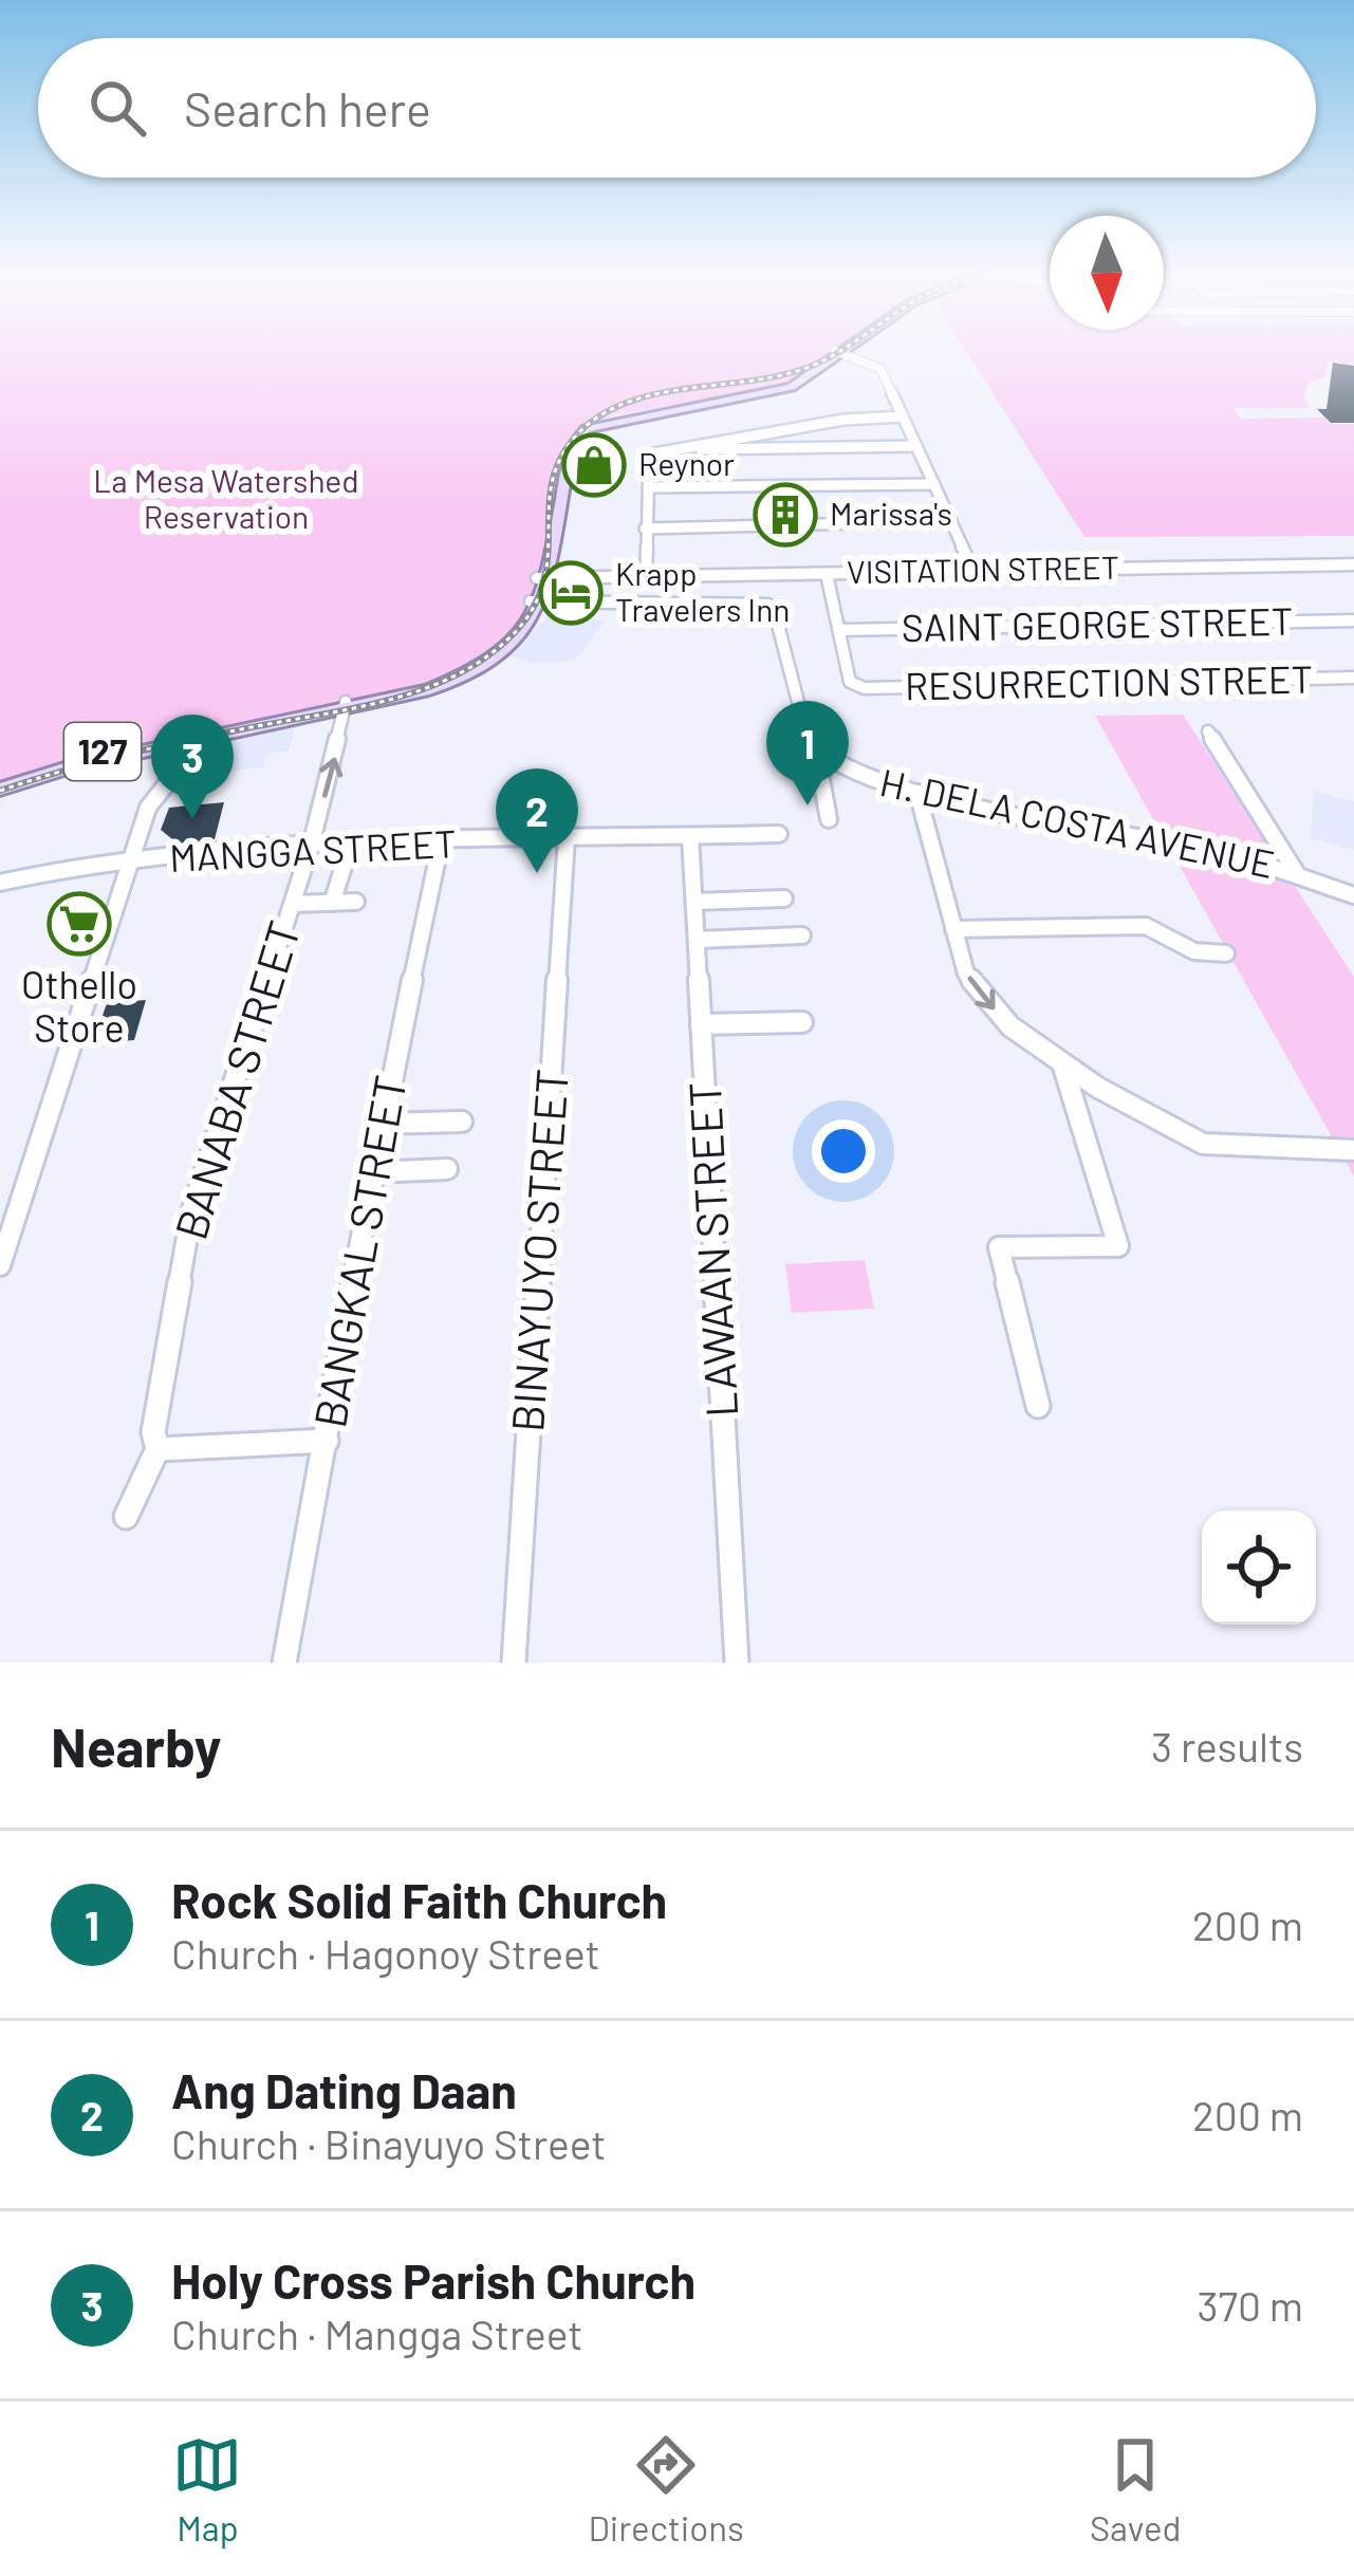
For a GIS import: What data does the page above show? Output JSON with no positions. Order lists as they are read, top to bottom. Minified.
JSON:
{"streets":{"main road":["127"],"street":["VISITATION STREET","SAINT GEORGE STREET","RESURRECTION STREET","H. DELA COSTA AVENUE","MANGGA STREET","BANABA STREET","LAWAAN STREET","BINAYUYO STREET","BANGKAL STREET"]},"crossings":[["VISITATION STREET","127"],["SAINT GEORGE STREET","RESURRECTION STREET"],["127","BANABA STREET"],["MANGGA STREET","BANABA STREET"],["MANGGA STREET","LAWAAN STREET"],["MANGGA STREET","BINAYUYO STREET"],["MANGGA STREET","BANGKAL STREET"]],"parks":["La Mesa Watershed Reservation"],"places":{"shop":["Reynor"],"building":["Marissa's"],"hotel":["Krapp Travelers Inn"],"supermarket":["Othello Store"]},"north":"bottom","page":{"search":"Search here","pins":["1","3","2"],"heading":["Nearby","3 results"],"list":[{"mark":"1","name":"Rock Solid Faith Church","note":"Church · Hagonoy Street","value":"200 m"},{"mark":"2","name":"Ang Dating Daan","note":"Church · Binayuyo Street","value":"200 m"},{"mark":"3","name":"Holy Cross Parish Church","note":"Church · Mangga Street","value":"370 m"}],"nav":["Map","Directions","Saved"]}}
